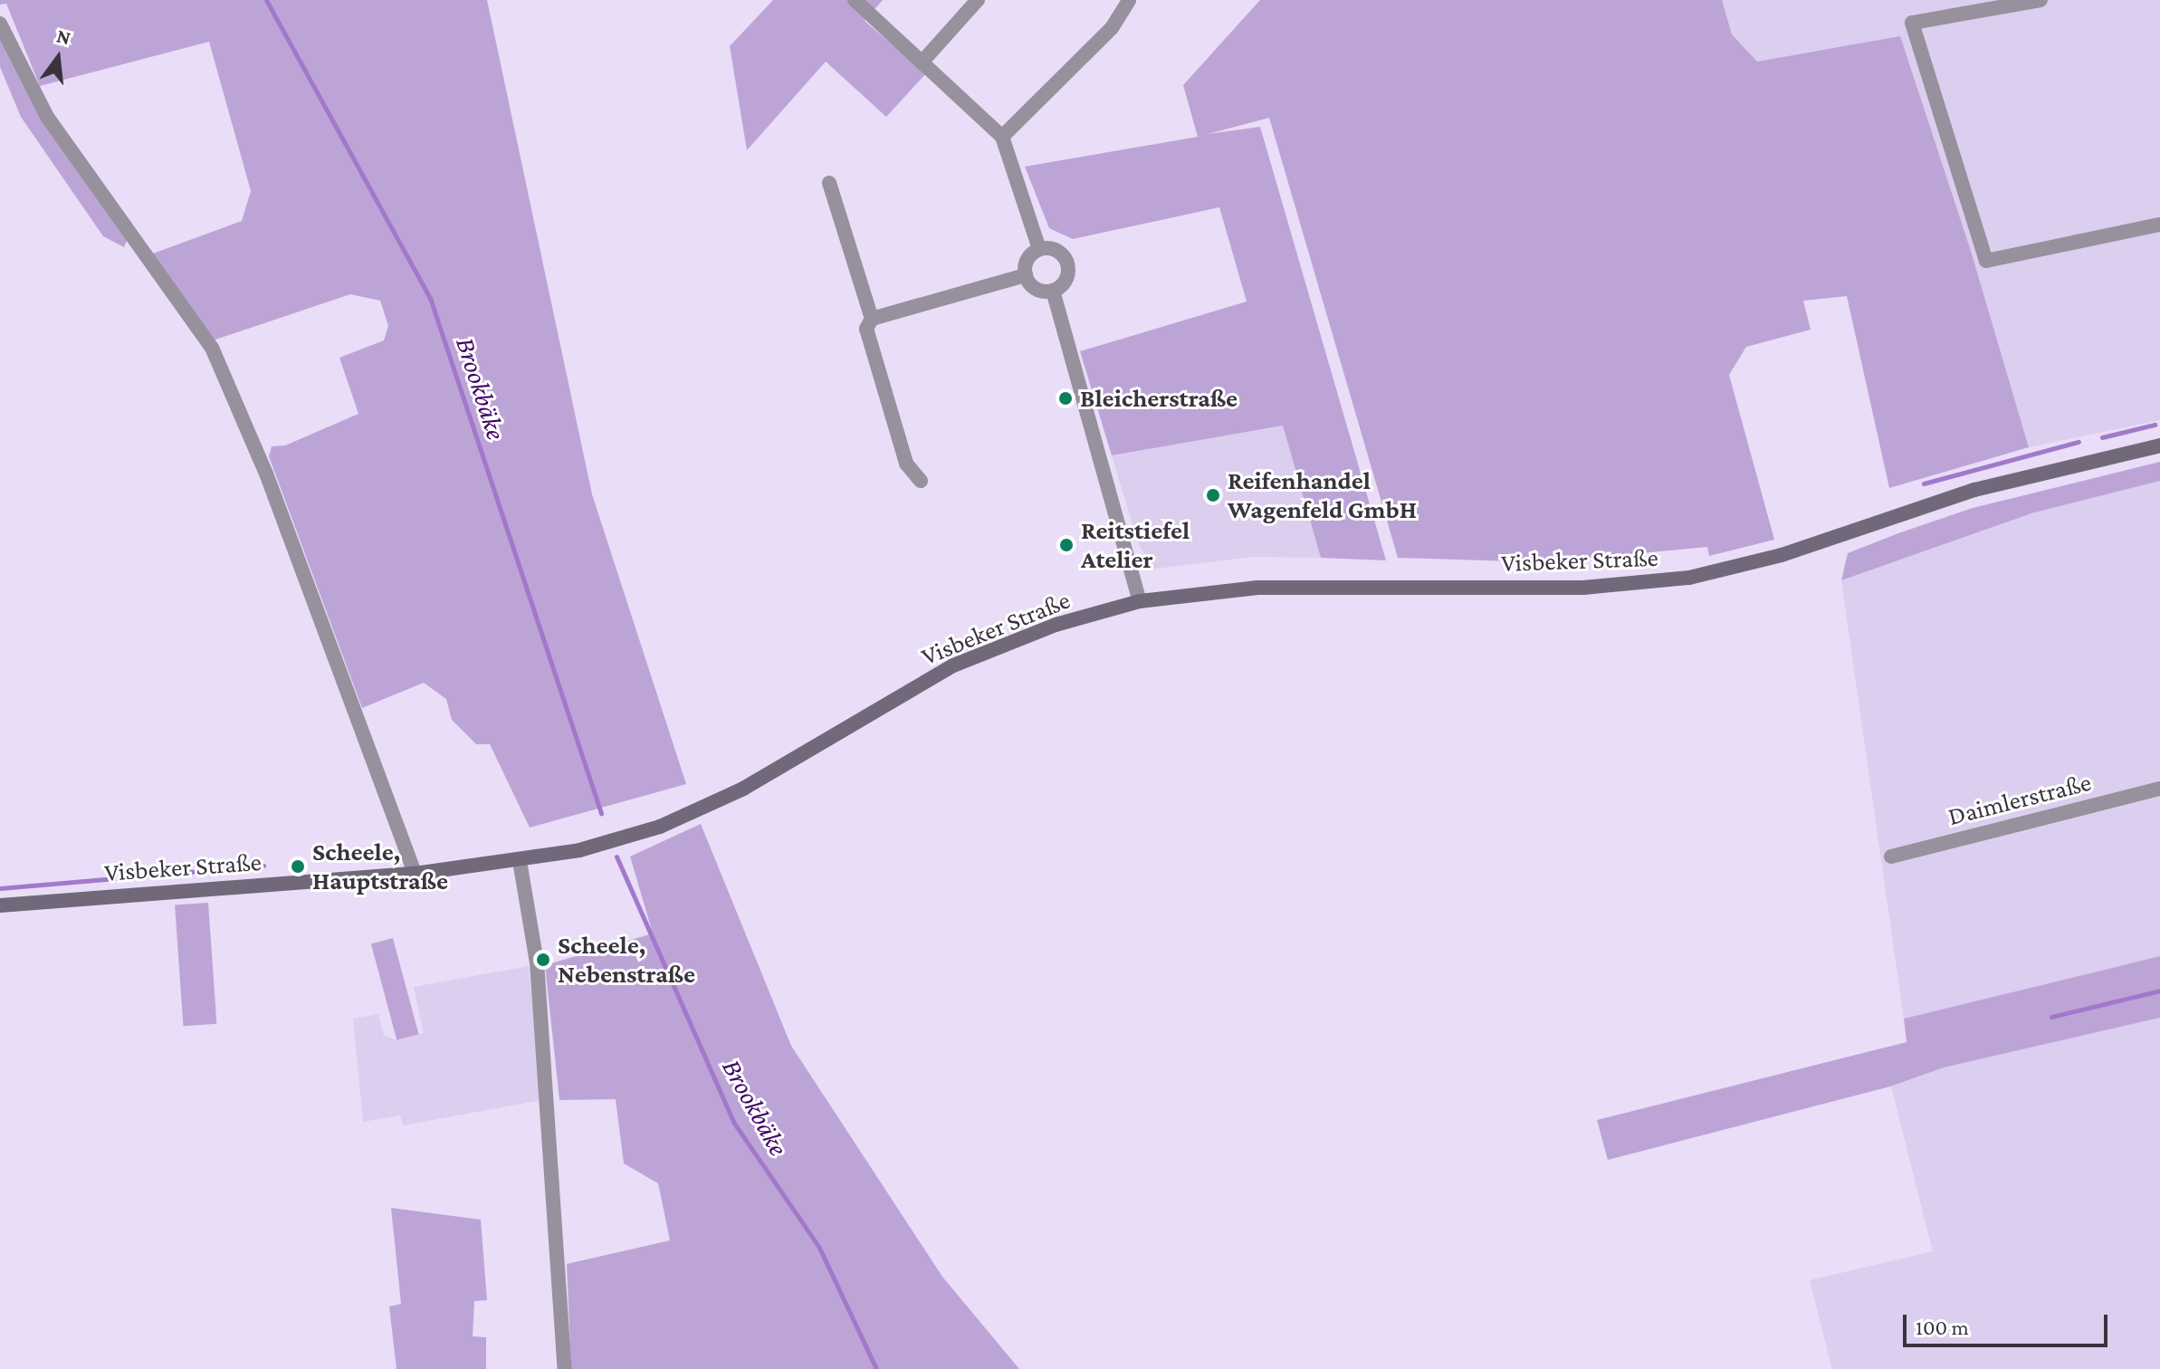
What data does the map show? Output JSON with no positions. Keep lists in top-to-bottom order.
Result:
{
  "streets": {
    "main road": ["Visbeker Straße"],
    "street": ["Daimlerstraße"]
  },
  "water": ["Brookbäke"],
  "places": [
    "Bleicherstraße",
    "Reifenhandel Wagenfeld GmbH",
    "Reitstiefel Atelier",
    "Scheele, Hauptstraße",
    "Scheele, Nebenstraße"
  ],
  "scale_bar": "100 m",
  "north": "top"
}
